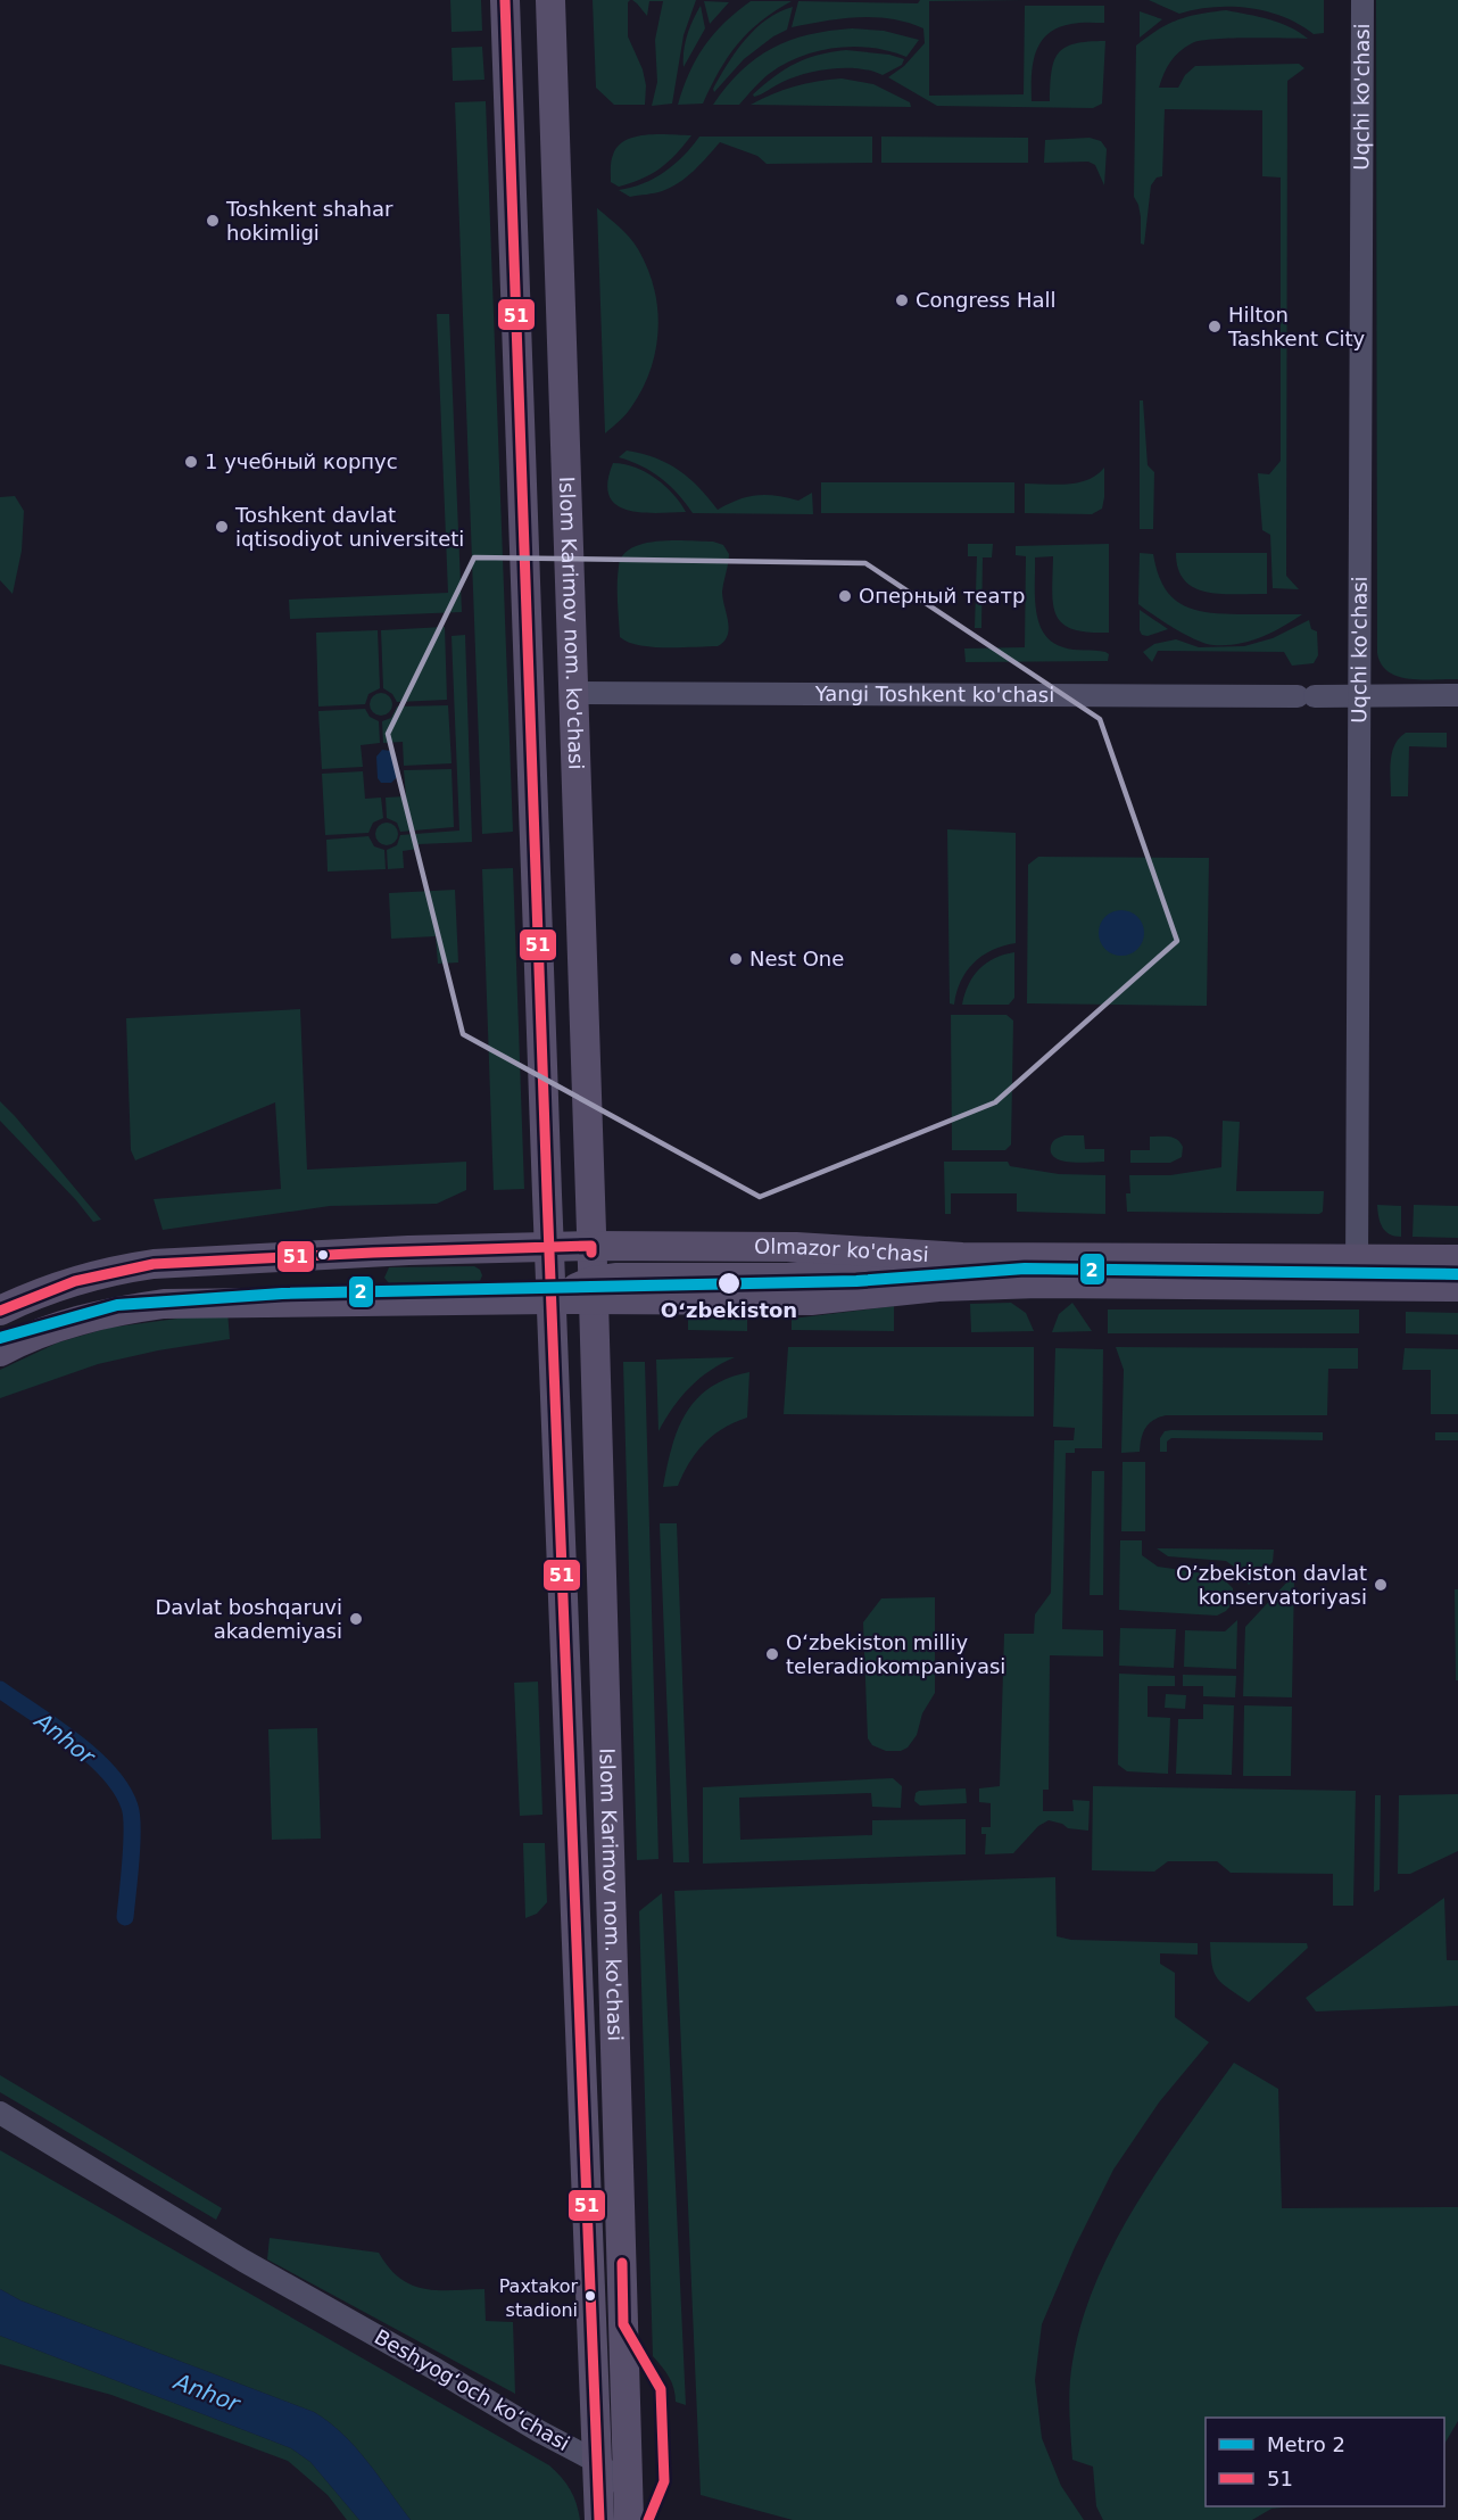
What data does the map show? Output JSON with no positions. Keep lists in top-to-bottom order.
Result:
{
  "streets": {
    "main road": ["Islom Karimov nom. ko'chasi", "Olmazor ko'chasi"],
    "street": ["Uqchi ko'chasi", "Yangi Toshkent ko'chasi", "Beshyogʻoch koʻchasi"]
  },
  "crossings": [
    ["Uqchi ko'chasi", "Yangi Toshkent ko'chasi"],
    ["Uqchi ko'chasi", "Olmazor ko'chasi"],
    ["Islom Karimov nom. ko'chasi", "Yangi Toshkent ko'chasi"],
    ["Islom Karimov nom. ko'chasi", "Olmazor ko'chasi"],
    ["Islom Karimov nom. ko'chasi", "Beshyogʻoch koʻchasi"]
  ],
  "water": ["Anhor"],
  "places": [
    "Toshkent shahar hokimligi",
    "Congress Hall",
    "Hilton Tashkent City",
    "1 учебный корпус",
    "Toshkent davlat iqtisodiyot universiteti",
    "Оперный театр",
    "Nest One",
    "Oʻzbekiston",
    "O’zbekiston davlat konservatoriyasi",
    "Davlat boshqaruvi akademiyasi",
    "Oʻzbekiston milliy teleradiokompaniyasi",
    "Paxtakor stadioni"
  ],
  "lines": ["transit line 51", "metro line 2"],
  "legend": ["Metro 2", "51"]
}
